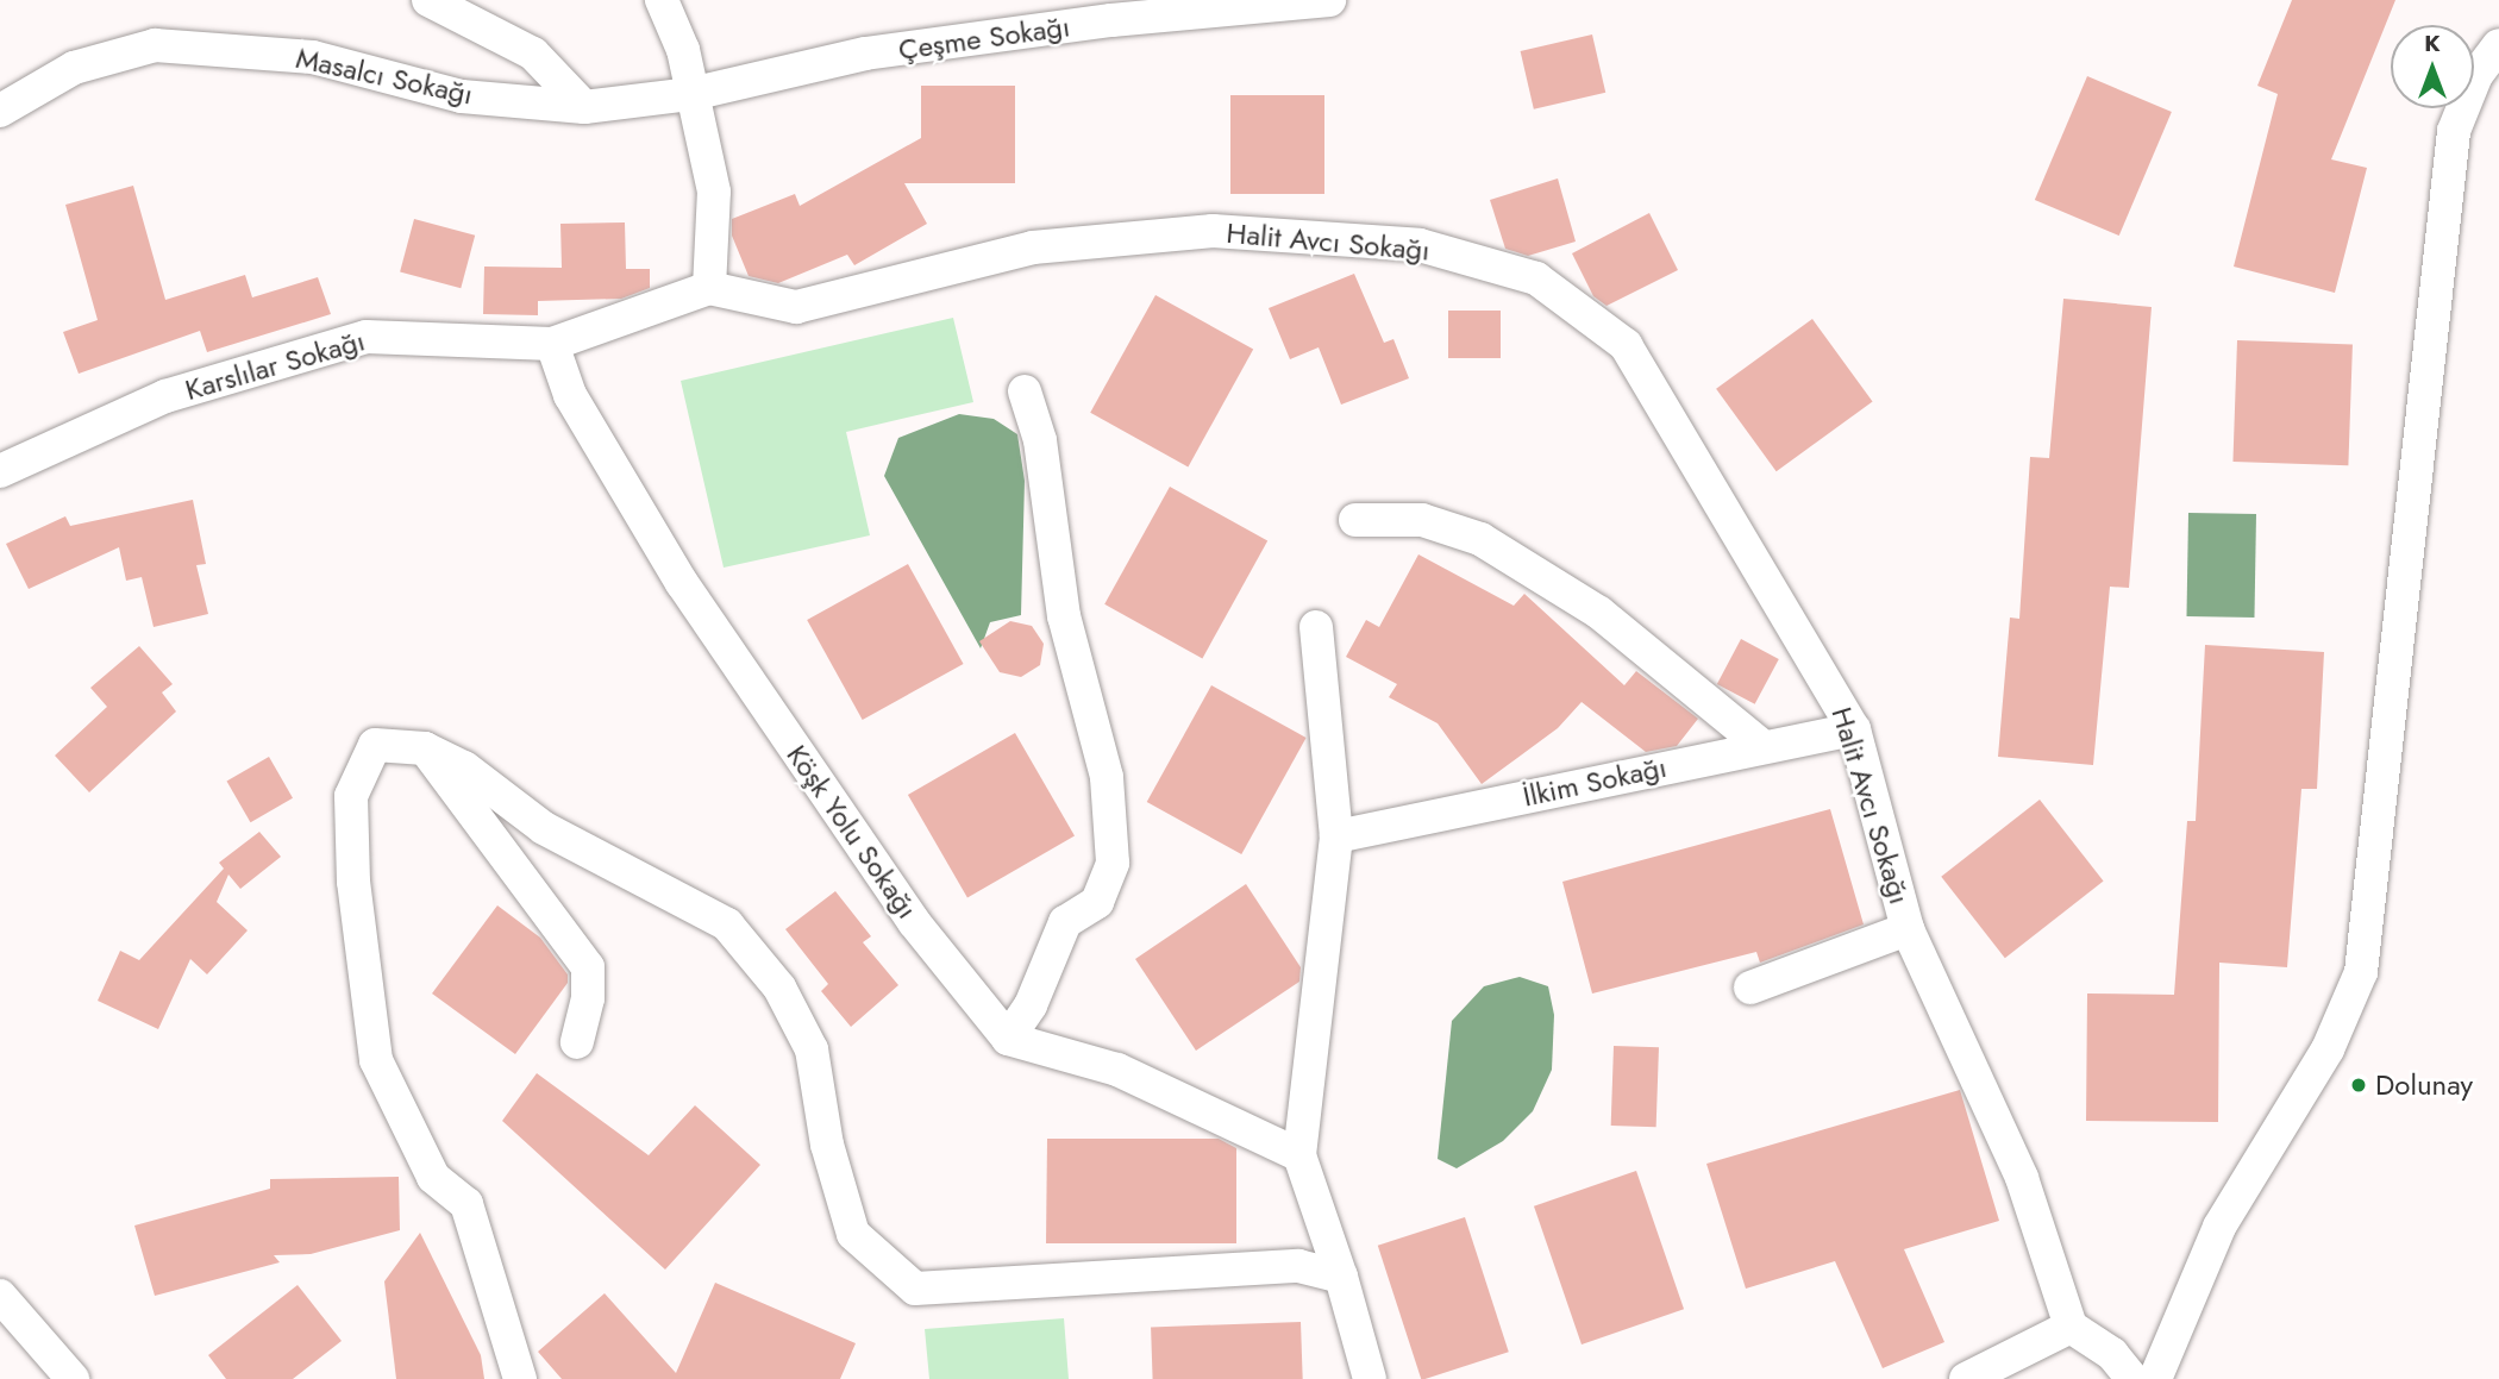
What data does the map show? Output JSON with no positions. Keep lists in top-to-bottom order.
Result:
{
  "streets": {
    "street": [
      "Çeşme Sokağı",
      "Masalcı Sokağı",
      "Halit Avcı Sokağı",
      "Karslılar Sokağı",
      "İlkim Sokağı",
      "Köşk Yolu Sokağı"
    ]
  },
  "crossings": [
    ["Çeşme Sokağı", "Masalcı Sokağı"],
    ["Halit Avcı Sokağı", "Karslılar Sokağı"],
    ["Halit Avcı Sokağı", "İlkim Sokağı"],
    ["Karslılar Sokağı", "Köşk Yolu Sokağı"]
  ],
  "places": ["Dolunay"],
  "north": "top"
}
